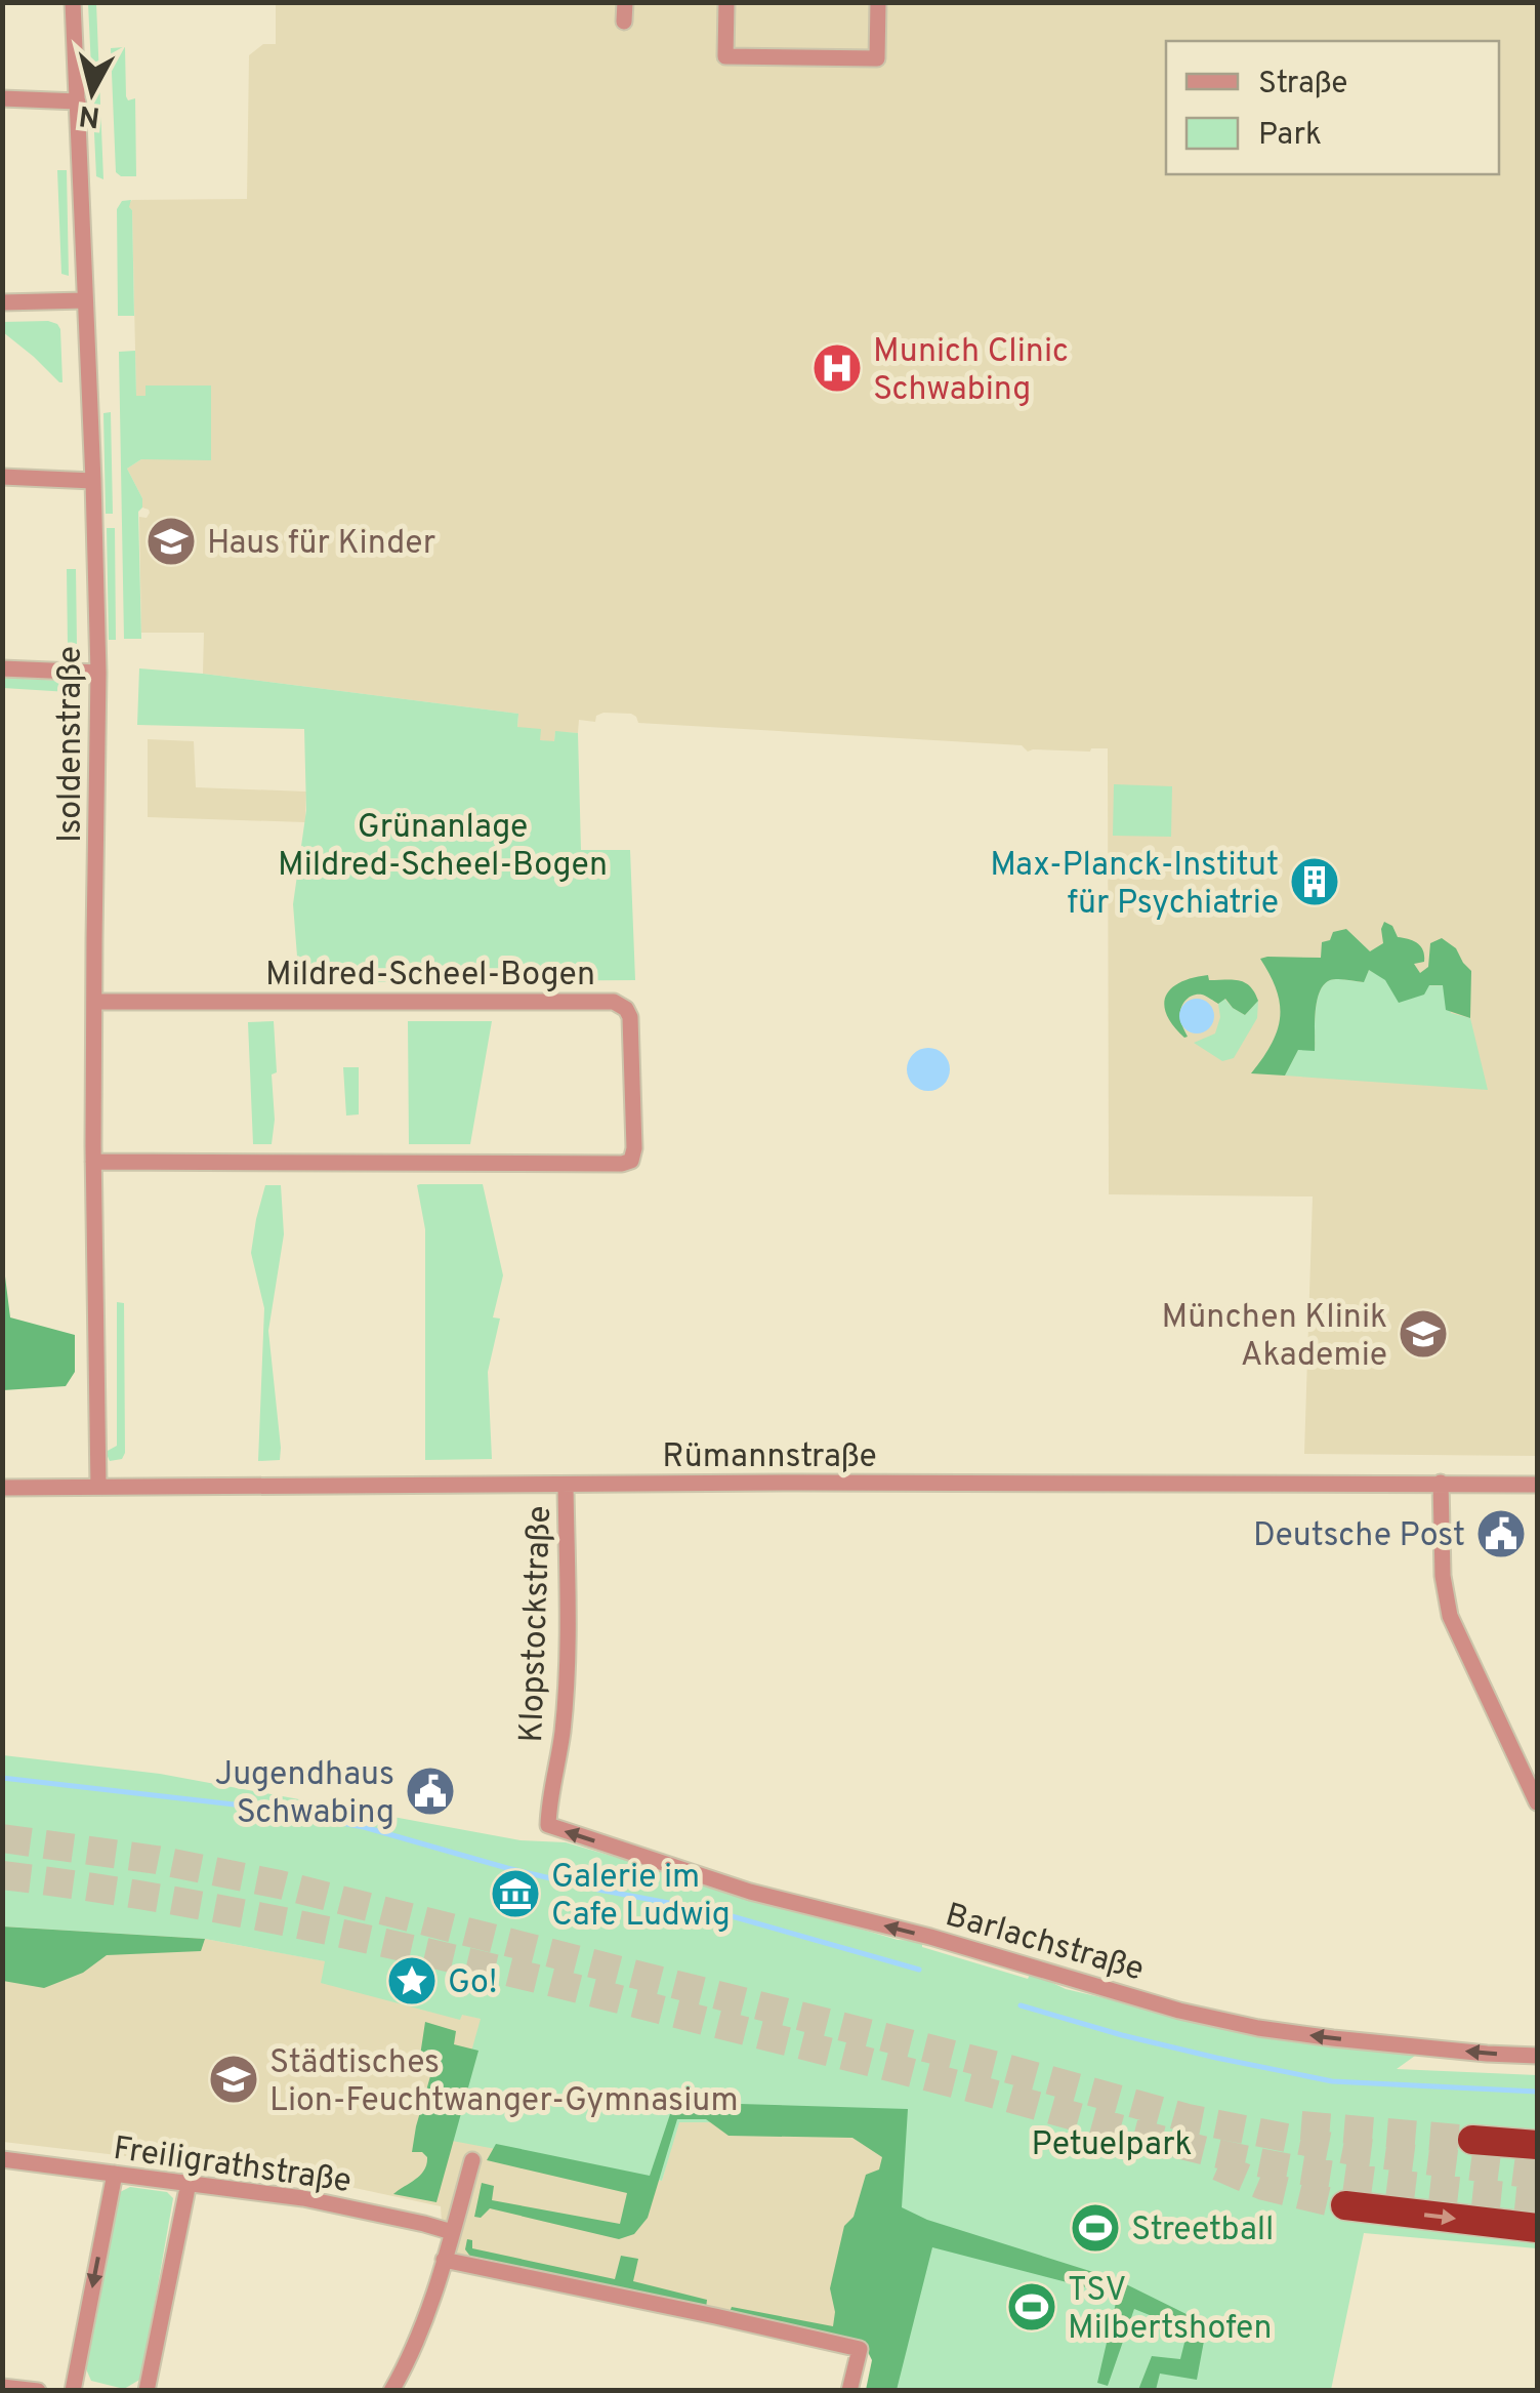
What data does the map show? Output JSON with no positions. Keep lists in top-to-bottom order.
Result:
{
  "streets": {
    "street": [
      "Isoldenstraße",
      "Mildred-Scheel-Bogen",
      "Rümannstraße",
      "Klopstockstraße",
      "Barlachstraße",
      "Freiligrathstraße"
    ]
  },
  "crossings": [
    ["Isoldenstraße", "Mildred-Scheel-Bogen"],
    ["Isoldenstraße", "Rümannstraße"],
    ["Rümannstraße", "Klopstockstraße"],
    ["Klopstockstraße", "Barlachstraße"]
  ],
  "one_way": ["Barlachstraße"],
  "parks": ["Grünanlage Mildred-Scheel-Bogen", "Petuelpark"],
  "places": {
    "hospital": ["Munich Clinic Schwabing"],
    "school or university": ["Haus für Kinder", "München Klinik Akademie", "Städtisches Lion-Feuchtwanger-Gymnasium"],
    "building": ["Max-Planck-Institut für Psychiatrie"],
    "public building": ["Deutsche Post", "Jugendhaus Schwabing"],
    "museum": ["Galerie im Cafe Ludwig"],
    "place": ["Go!"],
    "sports": ["Streetball", "TSV Milbertshofen"]
  },
  "legend": ["Straße", "Park"],
  "north": "bottom"
}
